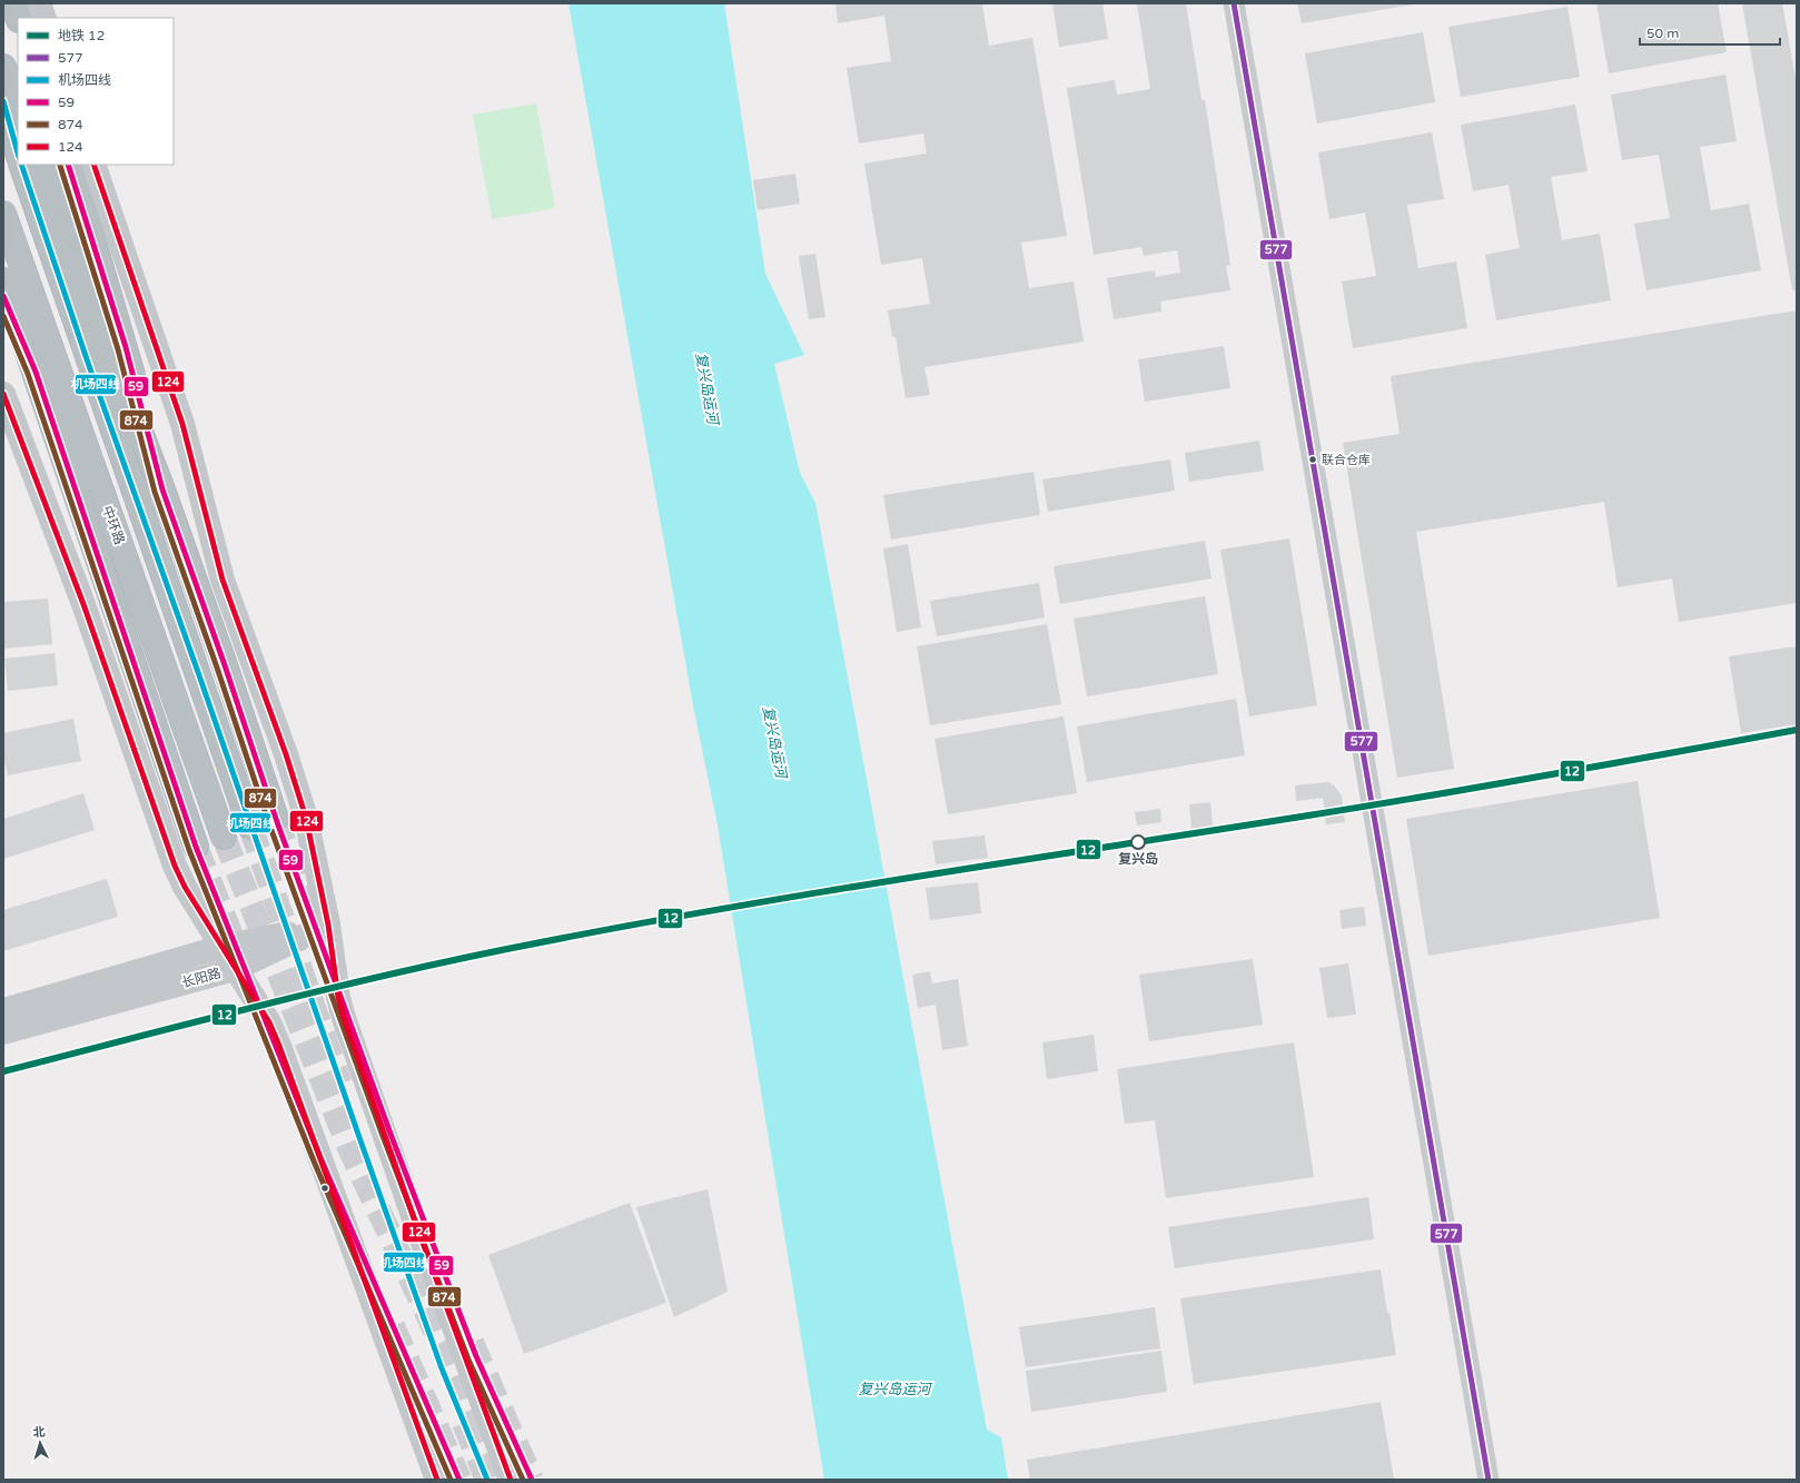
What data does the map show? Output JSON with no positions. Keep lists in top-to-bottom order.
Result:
{
  "streets": {
    "highway": ["中环路"],
    "main road": ["长阳路"]
  },
  "water": ["复兴岛运河"],
  "places": ["联合仓库", "复兴岛"],
  "lines": [
    "transit line 577",
    "transit line 机场四线",
    "transit line 59",
    "transit line 124",
    "transit line 874",
    "metro line 12"
  ],
  "legend": [
    "地铁 12",
    "577",
    "机场四线",
    "59",
    "874",
    "124"
  ],
  "scale_bar": "50 m",
  "north": "top"
}
